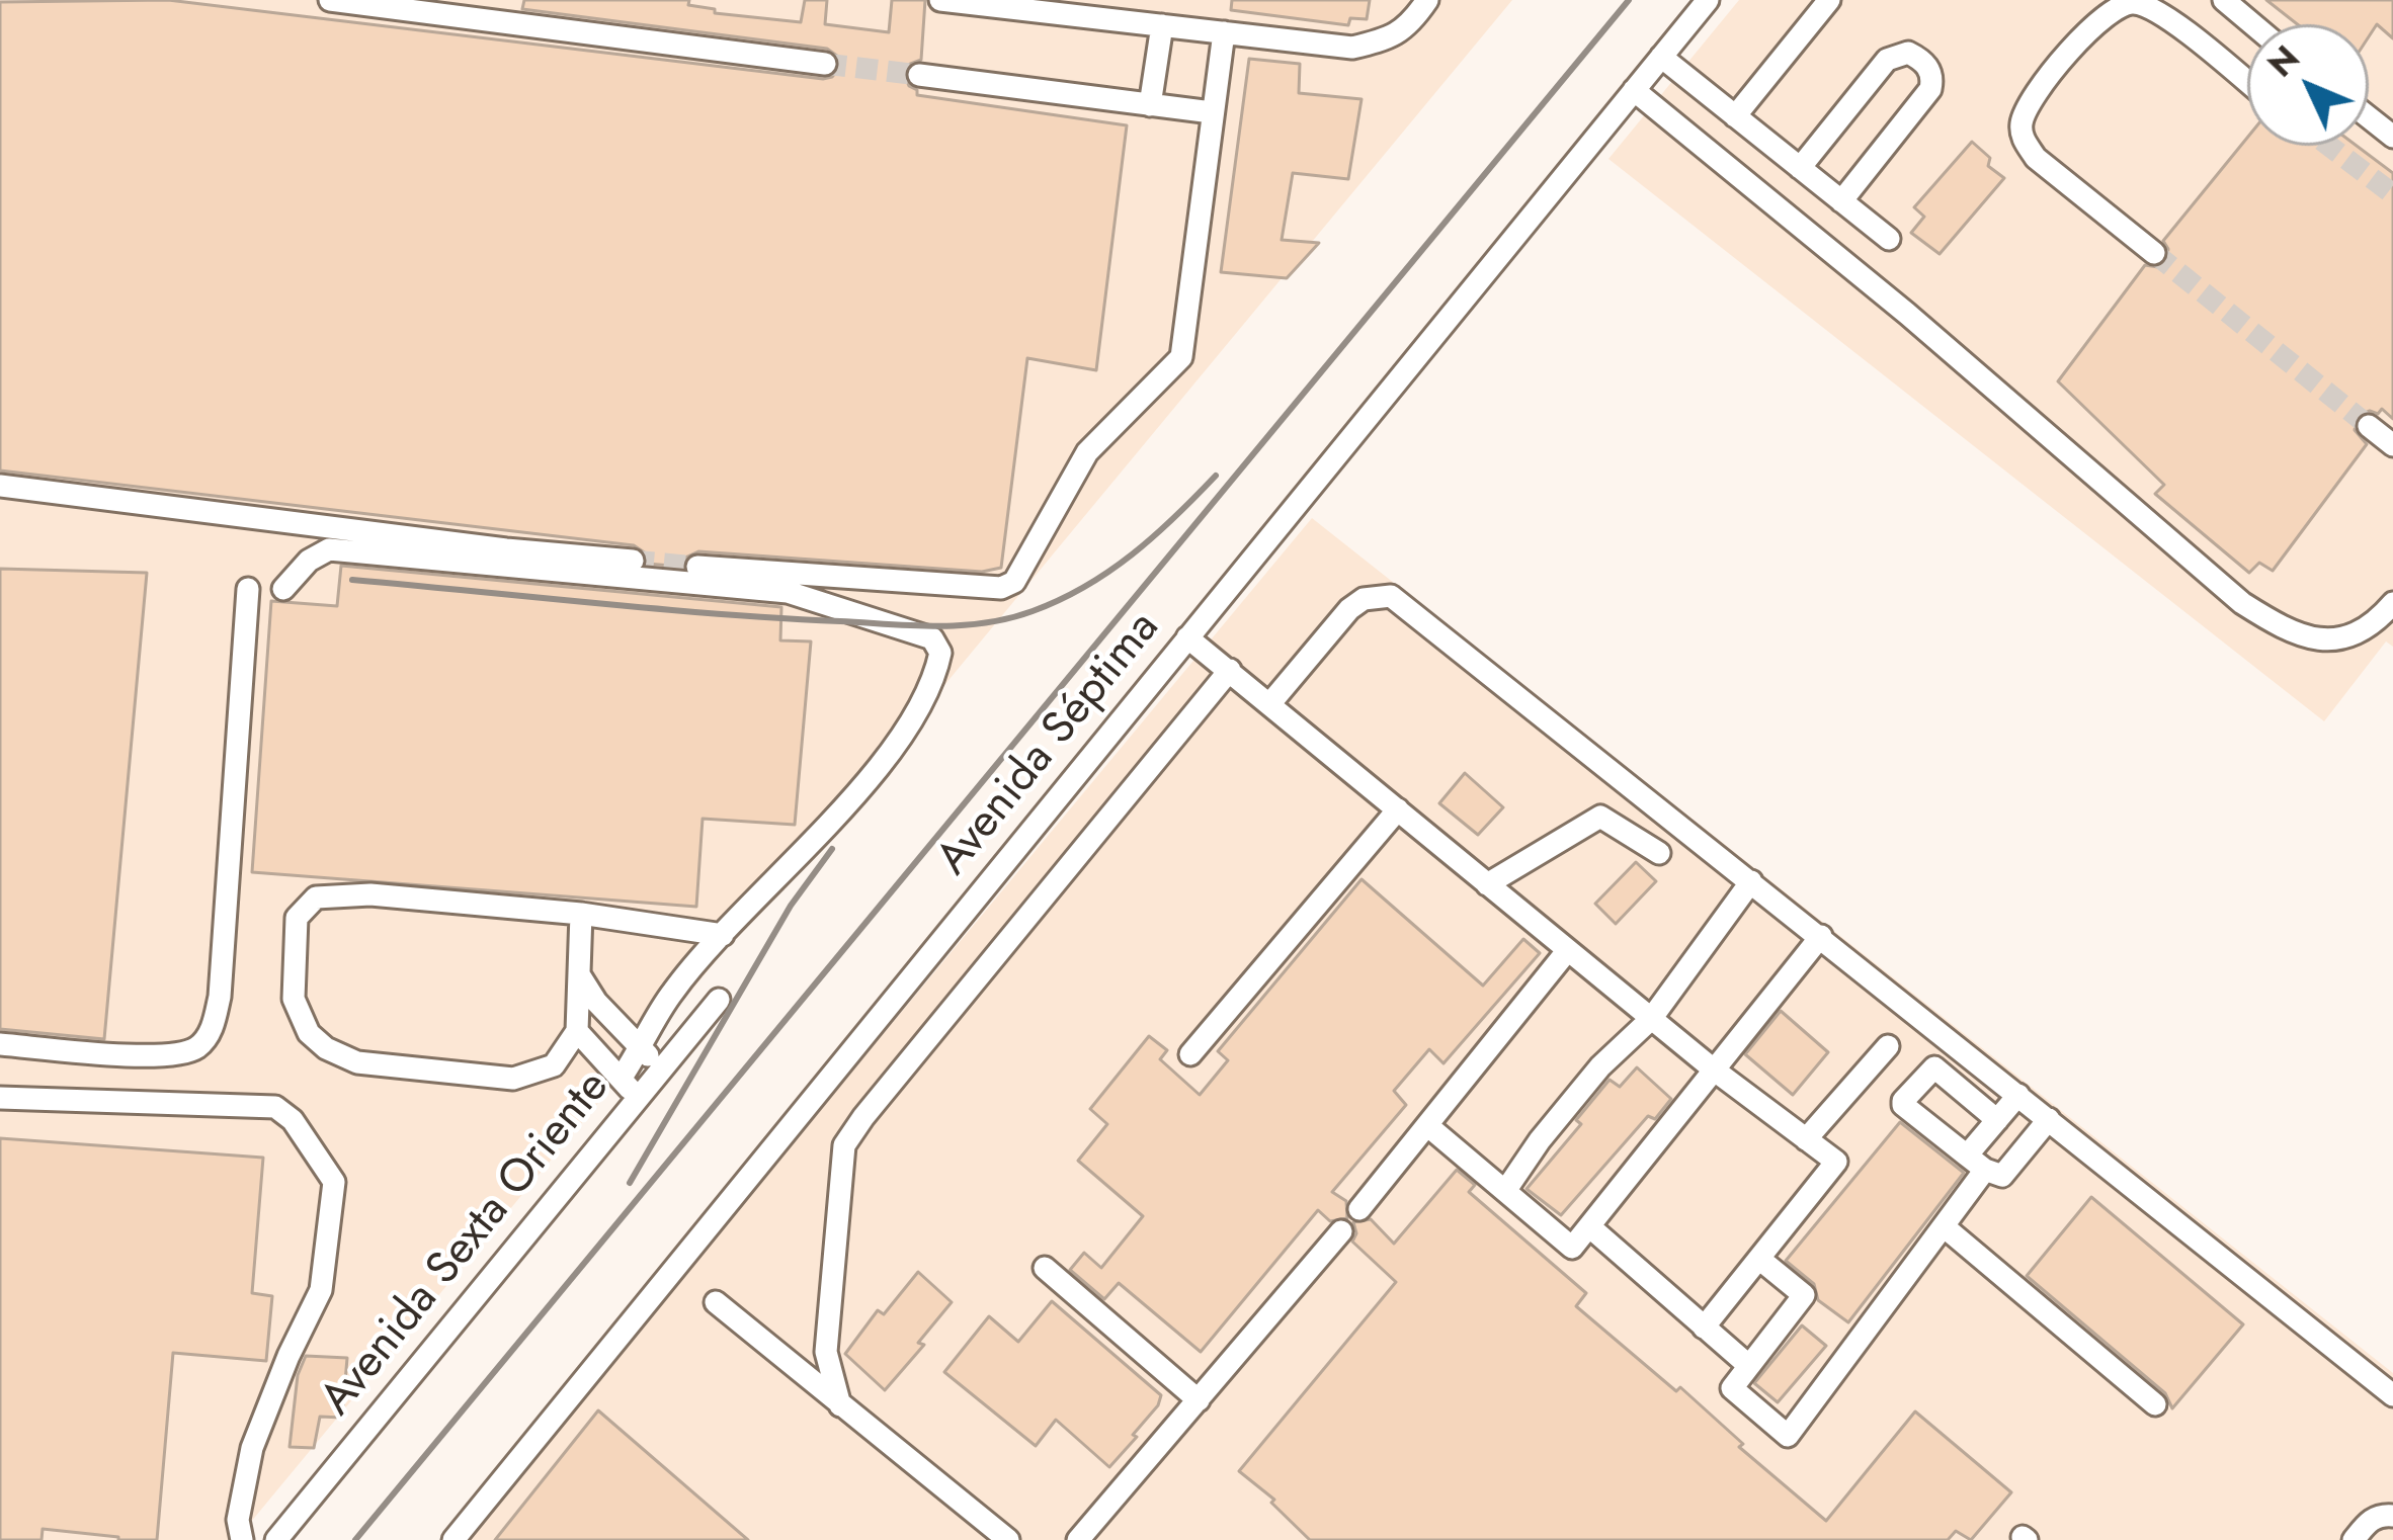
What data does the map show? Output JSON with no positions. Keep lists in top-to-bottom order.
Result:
{
  "streets": {
    "street": ["Avenida Séptima", "Avenida Sexta Oriente"]
  },
  "north": "top left"
}
